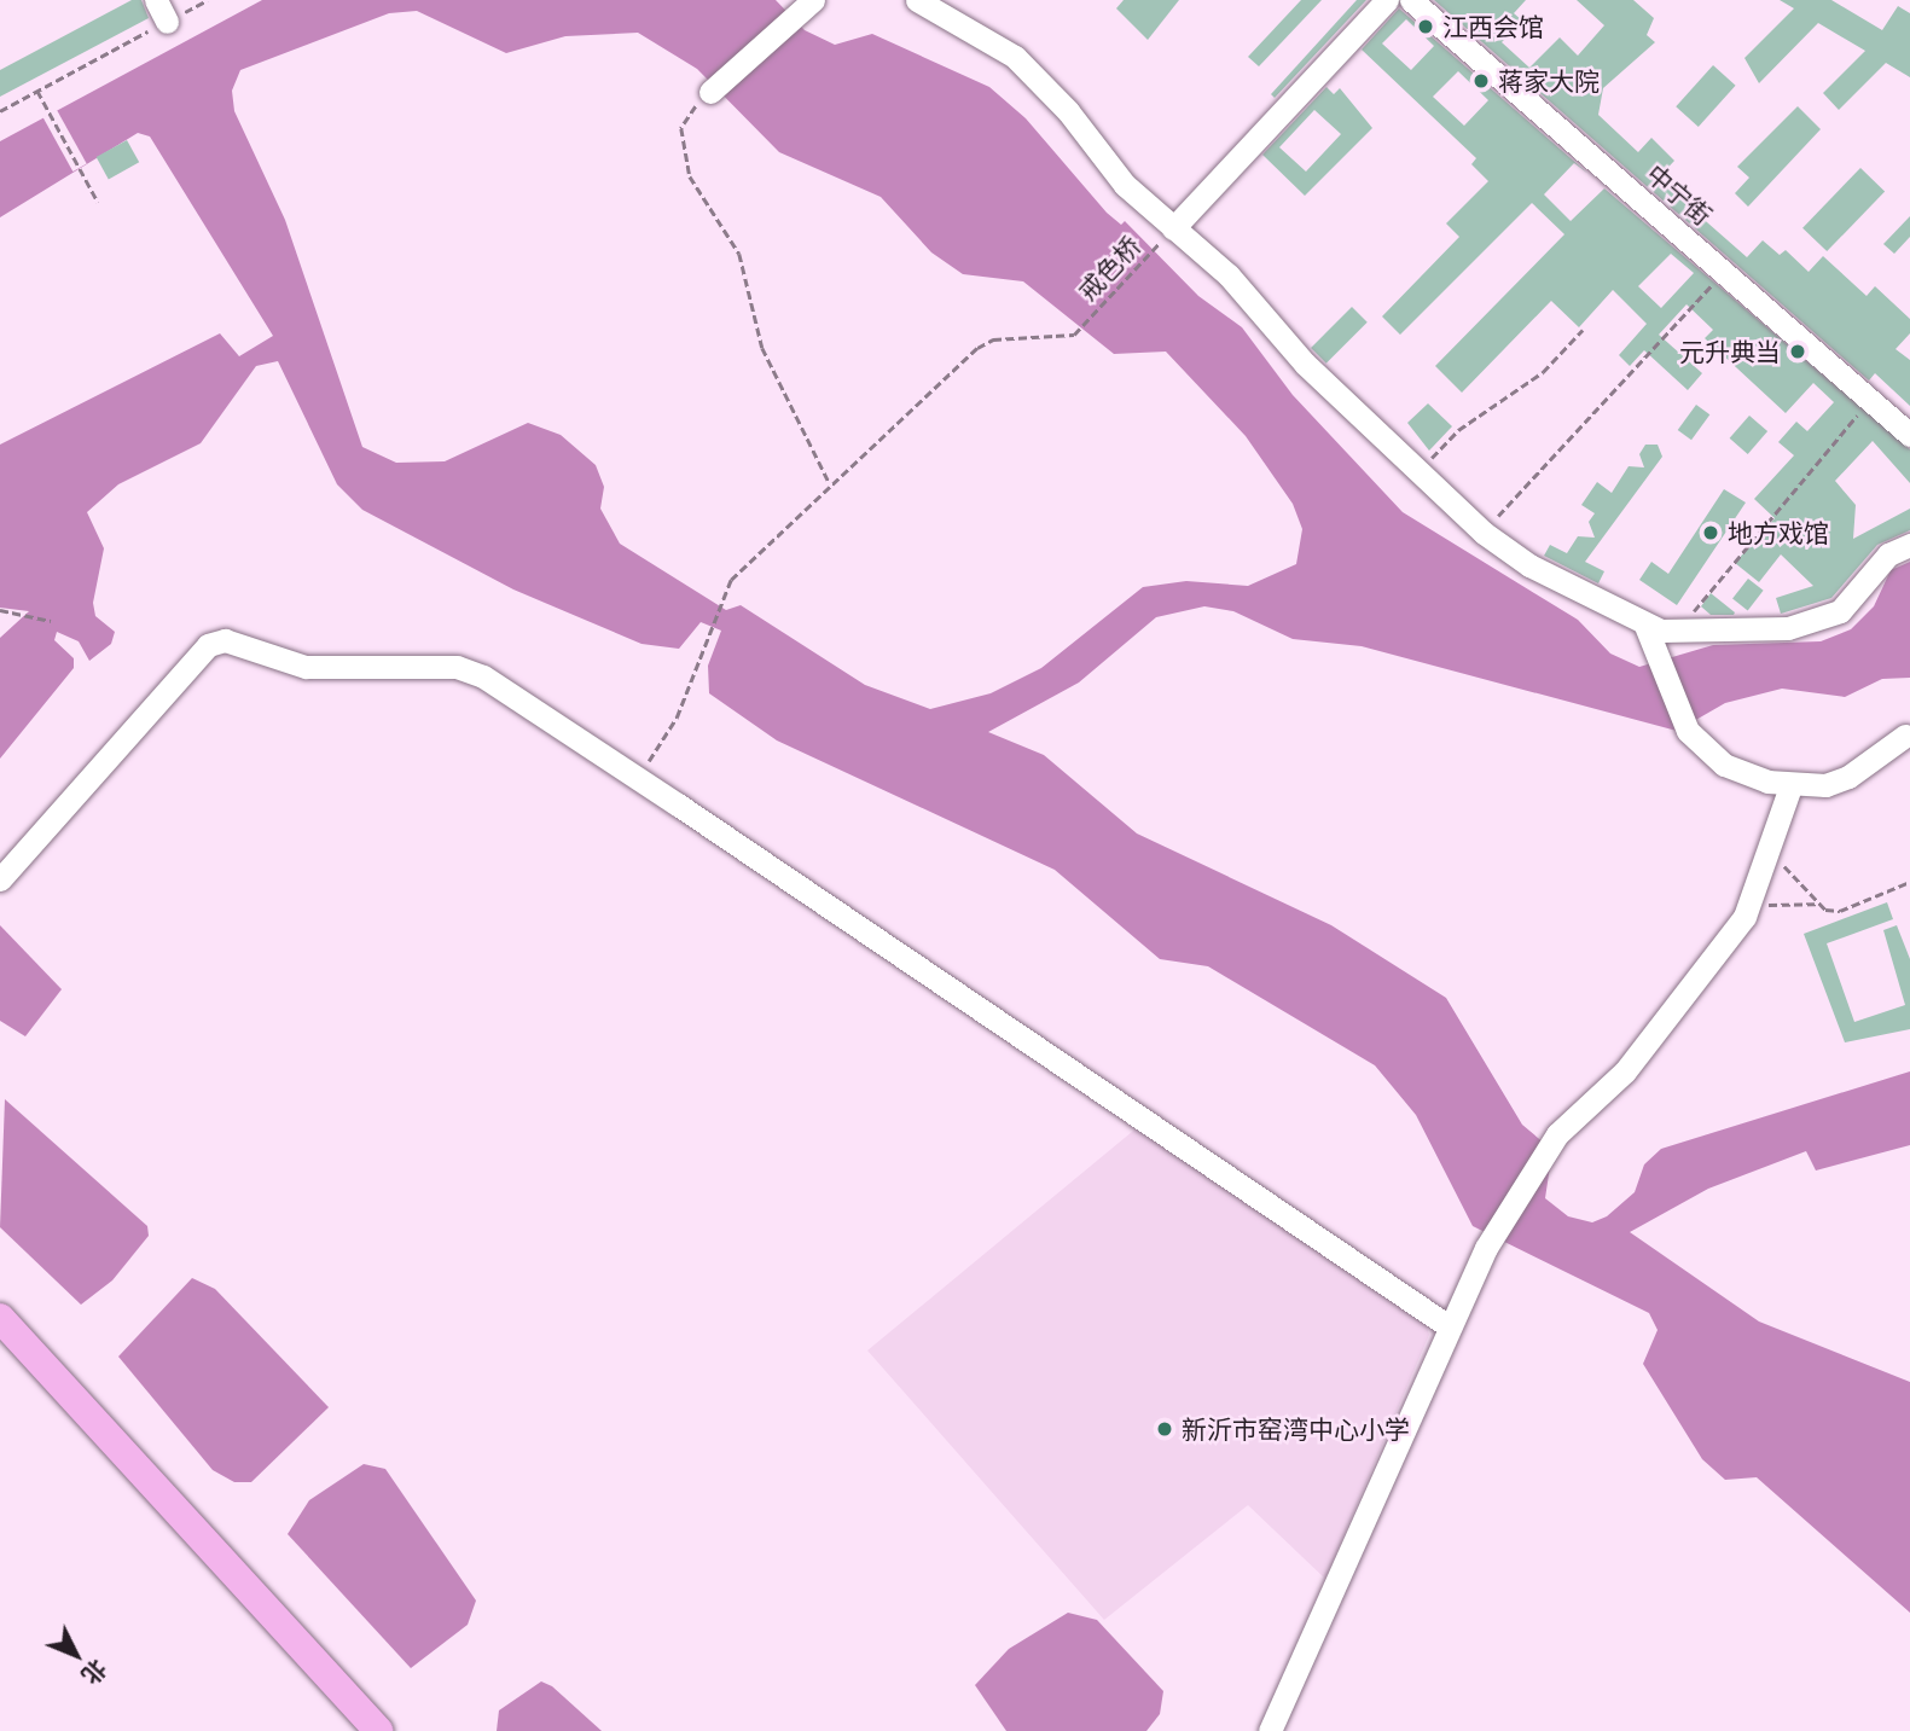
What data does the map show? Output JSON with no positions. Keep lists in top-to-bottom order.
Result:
{
  "streets": {
    "street": ["中宁街"],
    "path": ["戒色桥"]
  },
  "places": [
    "江西会馆",
    "蒋家大院",
    "元升典当",
    "地方戏馆",
    "新沂市窑湾中心小学"
  ],
  "north": "bottom right"
}
